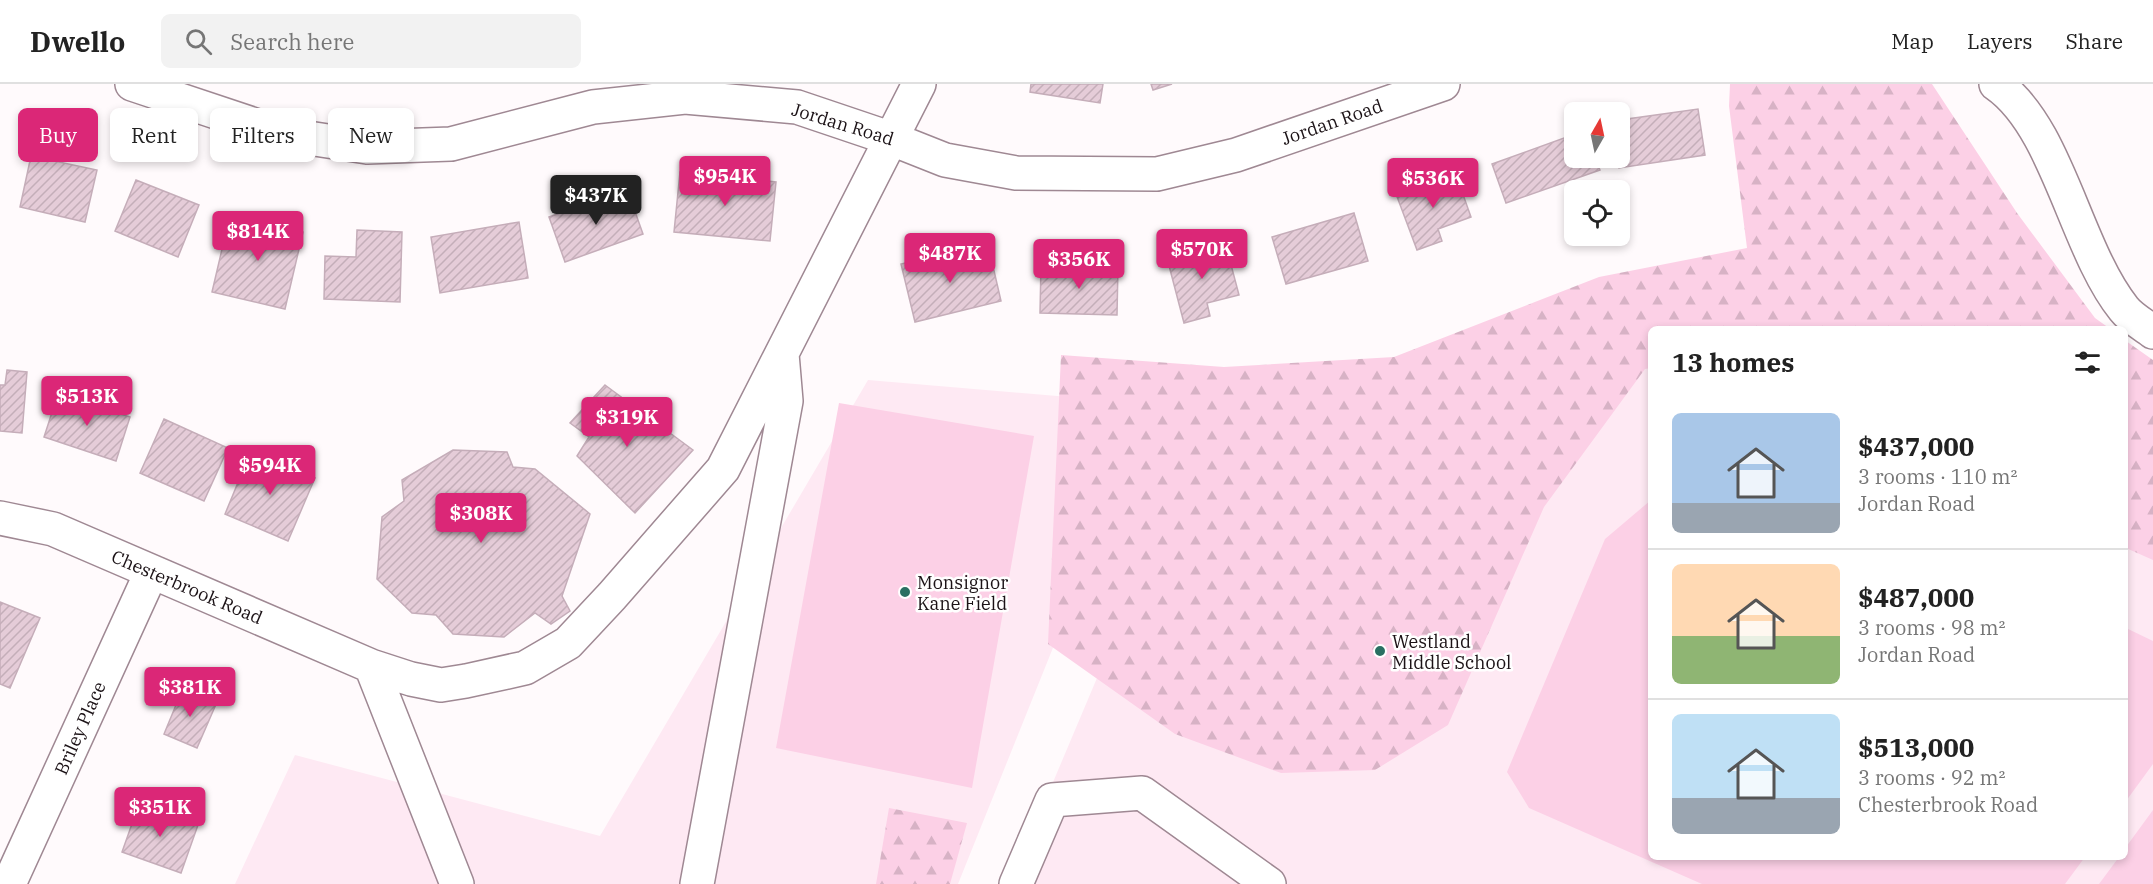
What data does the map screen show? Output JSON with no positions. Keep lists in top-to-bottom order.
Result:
{
  "streets": {
    "street": ["Jordan Road", "Chesterbrook Road", "Briley Place"]
  },
  "crossings": [
    ["Jordan Road", "Chesterbrook Road"],
    ["Chesterbrook Road", "Briley Place"]
  ],
  "places": ["Monsignor Kane Field", "Westland Middle School"],
  "north": "top",
  "page": {
    "header": "Dwello",
    "search": "Search here",
    "nav": ["Map", "Layers", "Share"],
    "chip": [
      "Buy",
      "Rent",
      "Filters",
      "New"
    ],
    "price": [
      "$954K",
      "$536K",
      "$437K",
      "$814K",
      "$570K",
      "$487K",
      "$356K",
      "$513K",
      "$319K",
      "$594K",
      "$308K",
      "$381K",
      "$351K"
    ],
    "heading": "13 homes",
    "list": [
      {
        "name": "$437,000",
        "note": "3 rooms · 110 m² · Jordan Road"
      },
      {
        "name": "$487,000",
        "note": "3 rooms · 98 m² · Jordan Road"
      },
      {
        "name": "$513,000",
        "note": "3 rooms · 92 m² · Chesterbrook Road"
      }
    ]
  }
}
